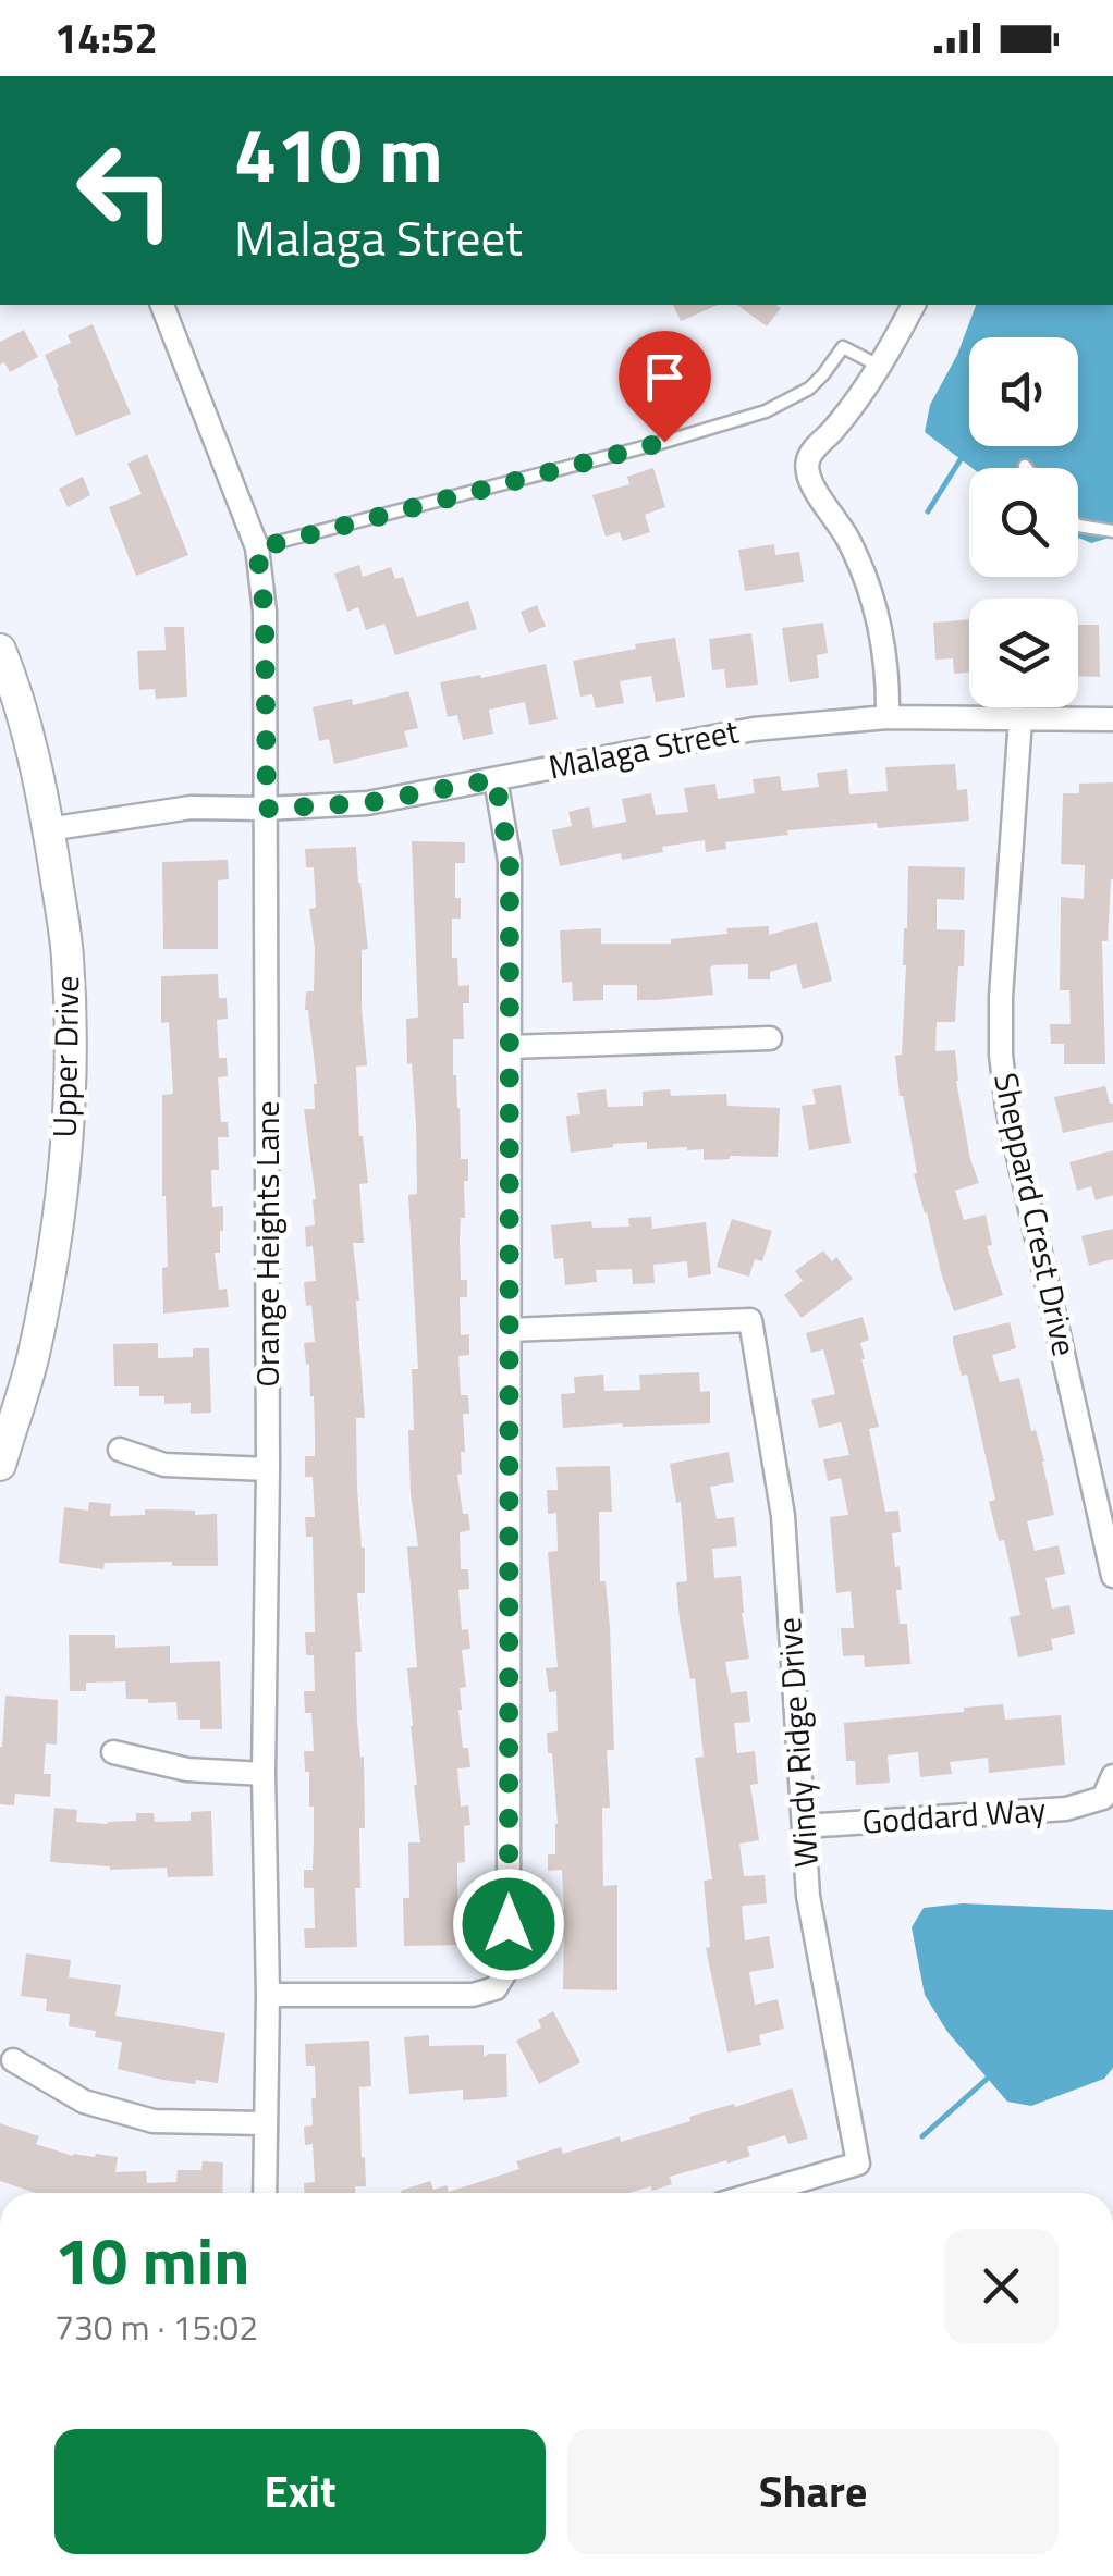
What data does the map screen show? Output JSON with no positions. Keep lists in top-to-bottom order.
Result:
{
  "streets": {
    "main road": ["Upper Drive"],
    "street": [
      "Malaga Street",
      "Sheppard Crest Drive",
      "Orange Heights Lane",
      "Windy Ridge Drive",
      "Goddard Way"
    ]
  },
  "crossings": [
    ["Malaga Street", "Upper Drive"],
    ["Malaga Street", "Sheppard Crest Drive"],
    ["Malaga Street", "Orange Heights Lane"],
    ["Windy Ridge Drive", "Goddard Way"]
  ],
  "page": {
    "status": "14:52",
    "turn": ["410 m", "Malaga Street"],
    "heading": ["10 min", "730 m · 15:02"],
    "buttons": ["Exit", "Share"]
  }
}
